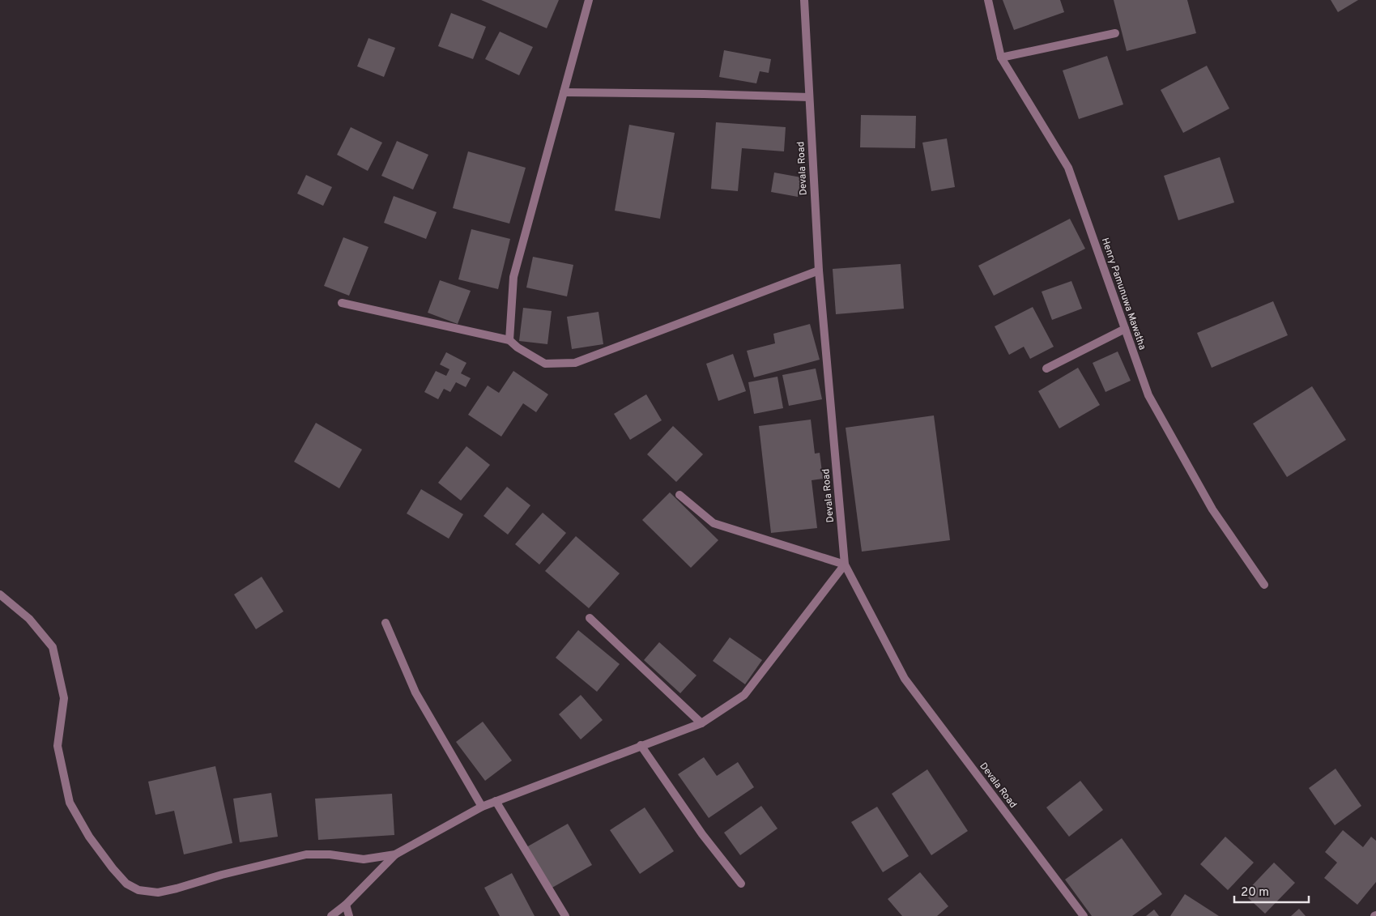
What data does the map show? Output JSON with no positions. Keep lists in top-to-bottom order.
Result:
{
  "streets": {
    "street": ["Devala Road", "Henry Pamunuwa Mawatha"]
  },
  "scale_bar": "20 m"
}
